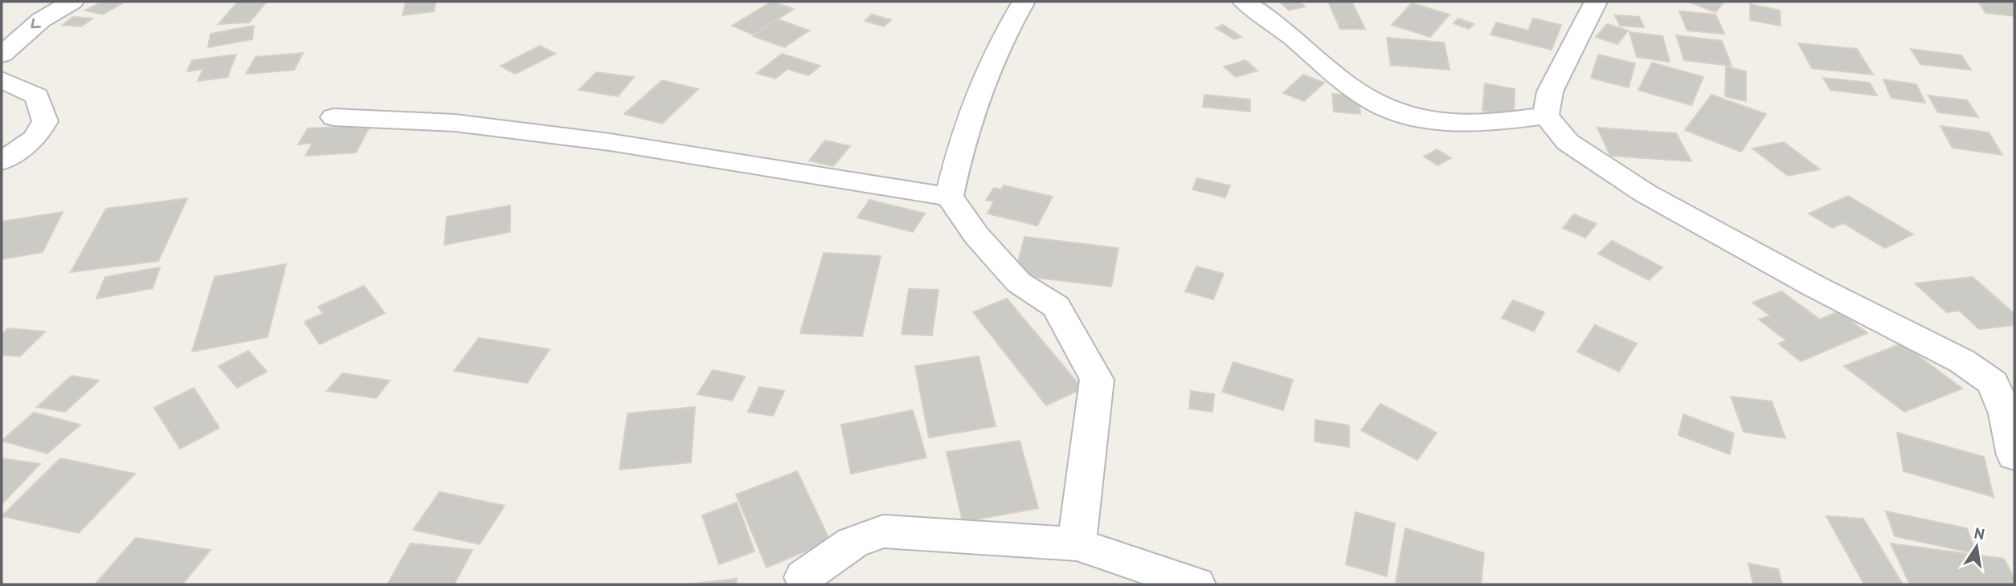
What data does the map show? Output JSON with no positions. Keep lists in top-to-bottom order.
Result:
{
  "north": "top"
}
